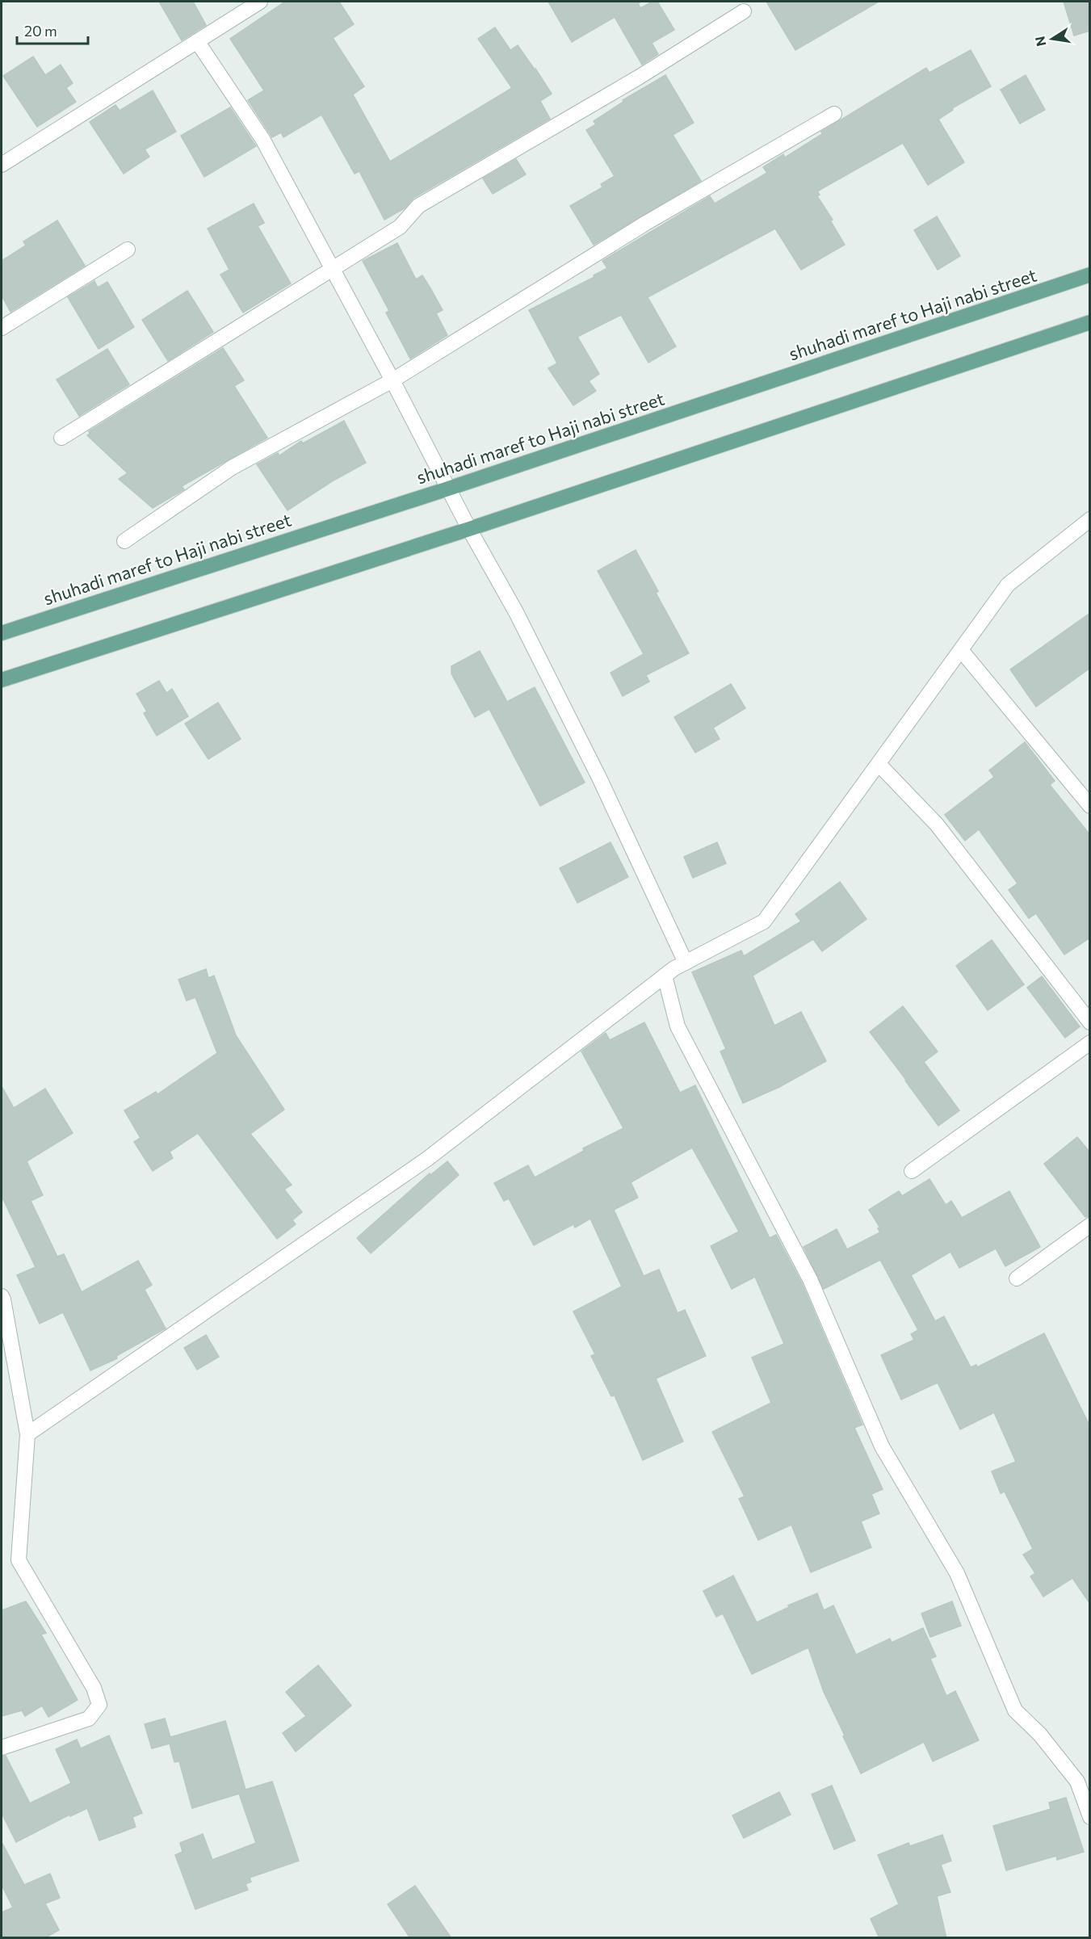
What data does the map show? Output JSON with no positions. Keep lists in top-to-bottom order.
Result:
{
  "streets": {
    "main road": ["shuhadi maref to Haji nabi street"]
  },
  "scale_bar": "20 m",
  "north": "left"
}
